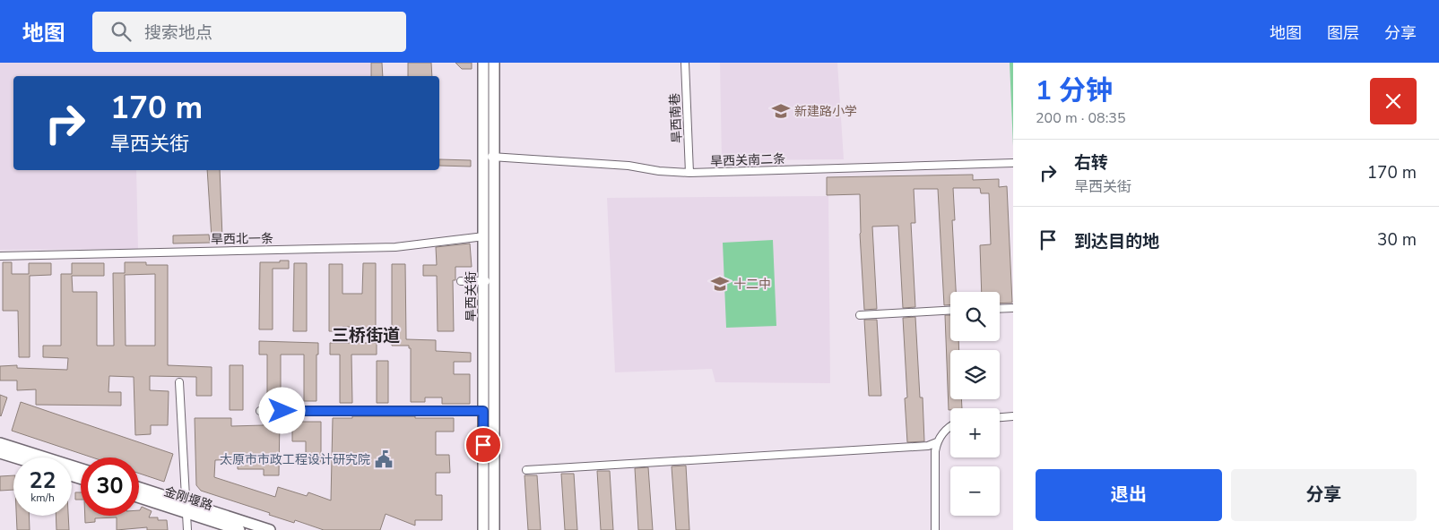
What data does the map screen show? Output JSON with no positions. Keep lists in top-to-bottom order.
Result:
{
  "streets": {
    "main road": ["旱西关街", "金刚堰路"],
    "street": ["旱西南巷", "旱西关南二条", "旱西北一条"]
  },
  "crossings": [
    ["旱西南巷", "旱西关南二条"],
    ["旱西关南二条", "旱西关街"],
    ["旱西北一条", "旱西关街"]
  ],
  "districts": ["三桥街道"],
  "places": {
    "school or university": ["新建路小学", "十二中"],
    "public building": ["太原市市政工程设计研究院"]
  },
  "page": {
    "header": "地图",
    "search": "搜索地点",
    "nav": ["地图", "图层", "分享"],
    "heading": ["1 分钟", "200 m · 08:35"],
    "turn": ["170 m", "旱西关街"],
    "list": [
      {
        "name": "右转",
        "note": "旱西关街",
        "value": "170 m"
      },
      {
        "name": "到达目的地",
        "value": "30 m"
      }
    ],
    "map_buttons": ["+", "−"],
    "speed": "22 km/h",
    "limit": "30",
    "buttons": ["退出", "分享"]
  }
}
